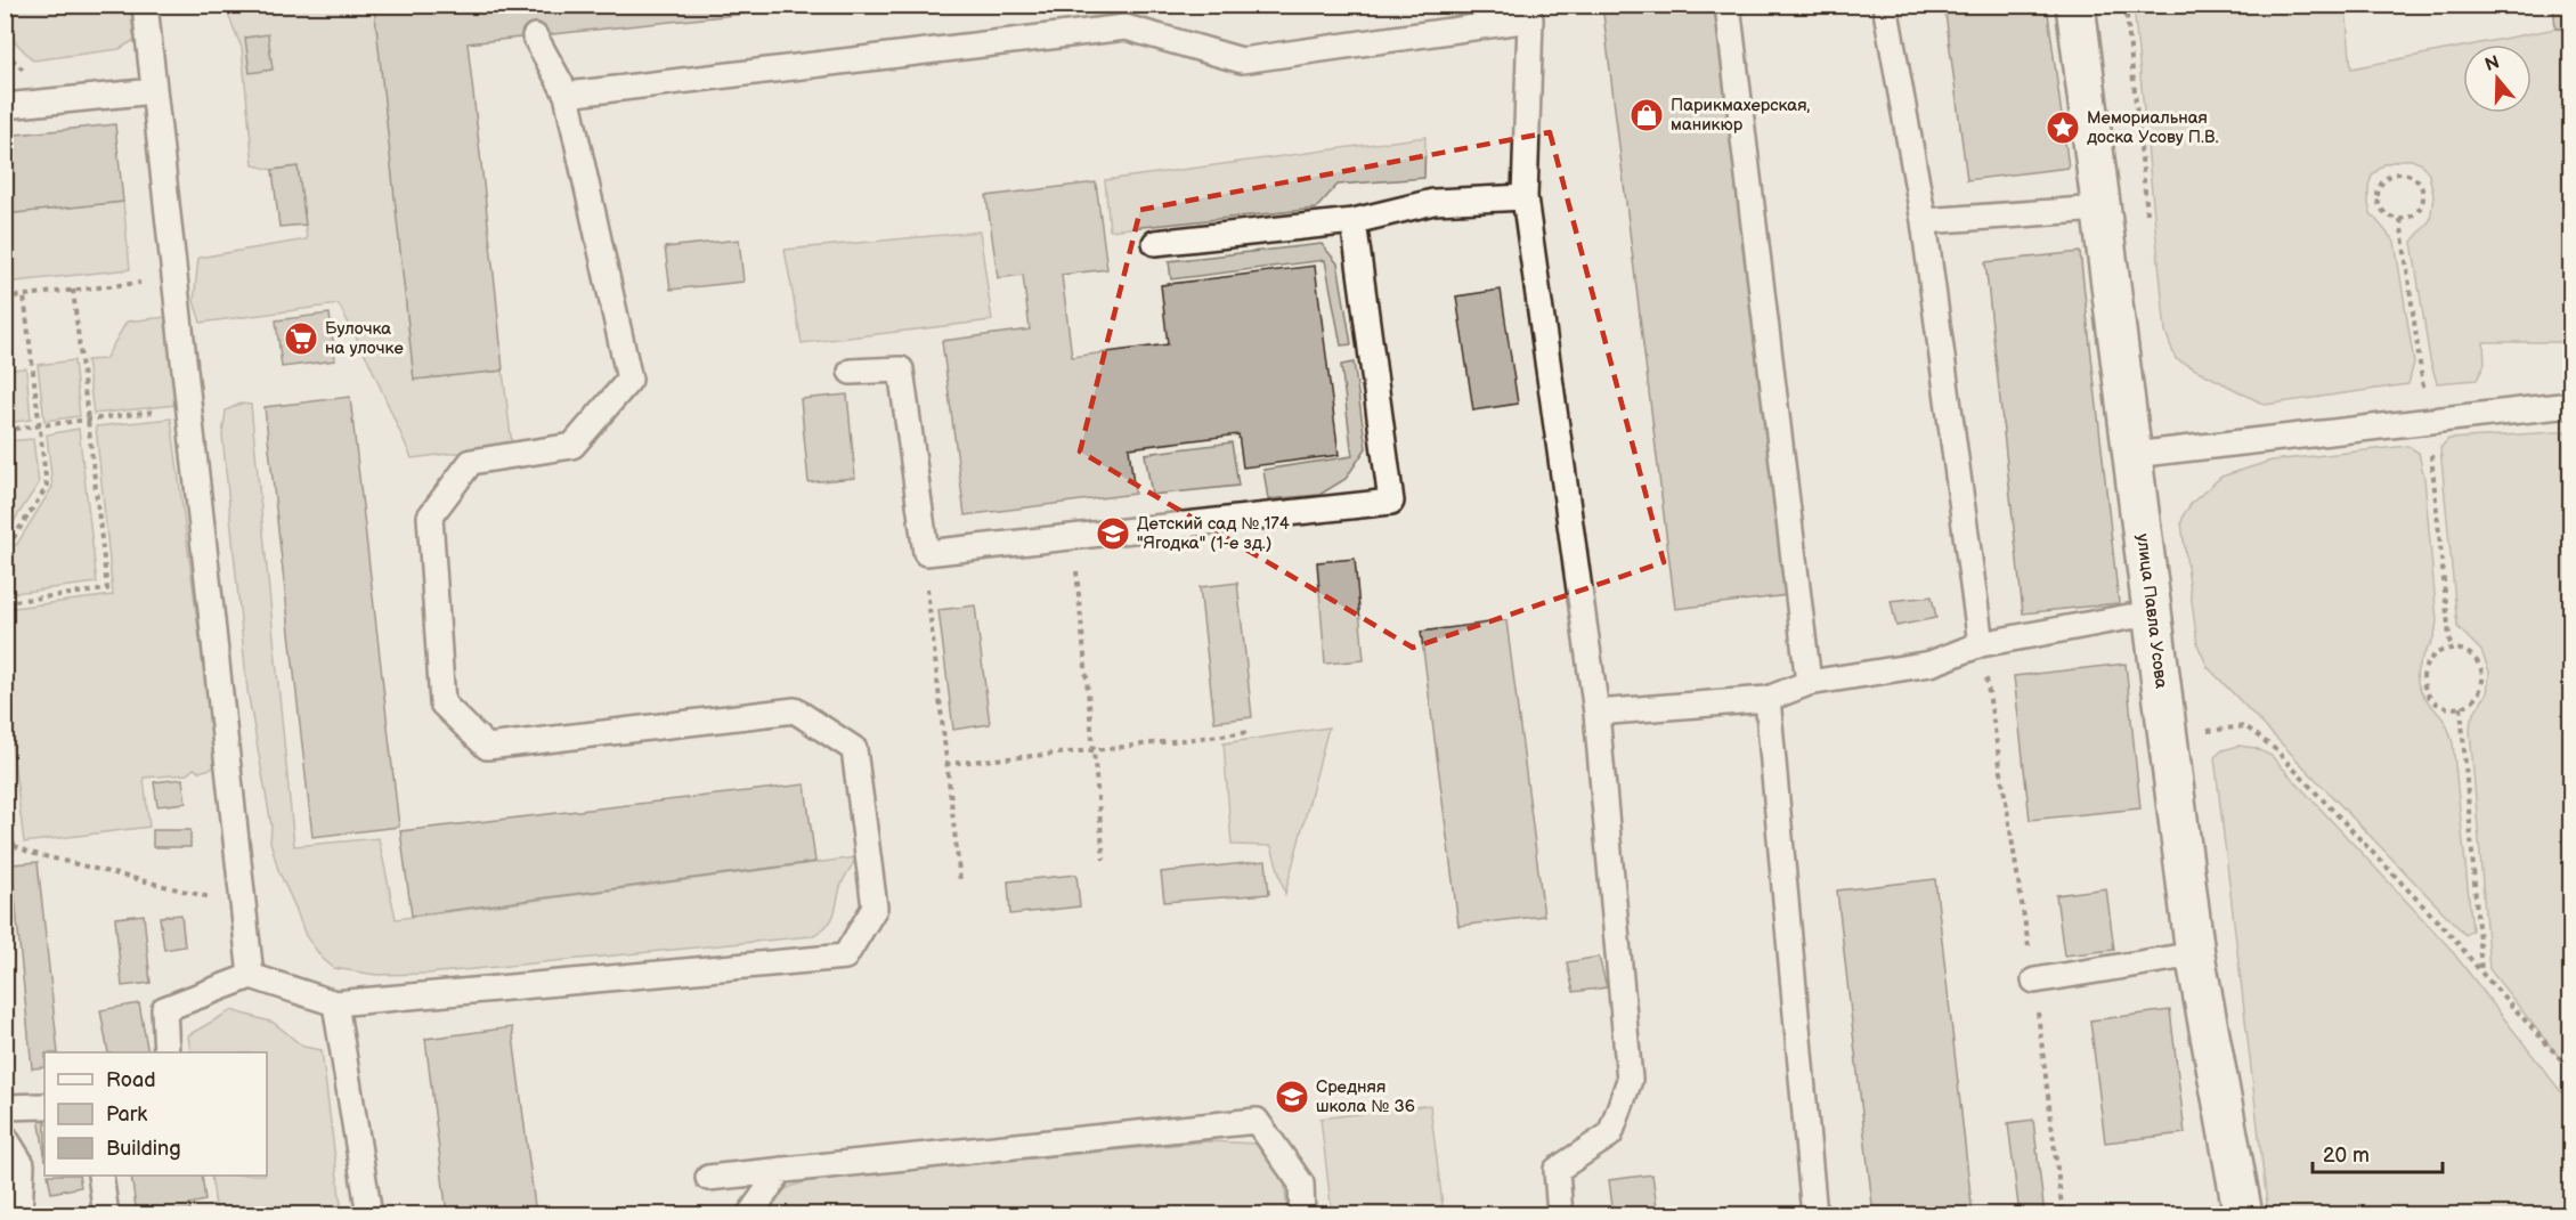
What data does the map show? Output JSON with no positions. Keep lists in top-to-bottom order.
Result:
{
  "streets": {
    "street": ["улица Павла Усова"]
  },
  "places": {
    "shop": ["Парикмахерская, маникюр"],
    "place": ["Мемориальная доска Усову П.В."],
    "supermarket": ["Булочка на улочке"],
    "school or university": ["Детский сад № 174 \"Ягодка\" (1-е зд.)", "Средняя школа № 36"]
  },
  "legend": ["Road", "Park", "Building"],
  "scale_bar": "20 m",
  "north": "top"
}
